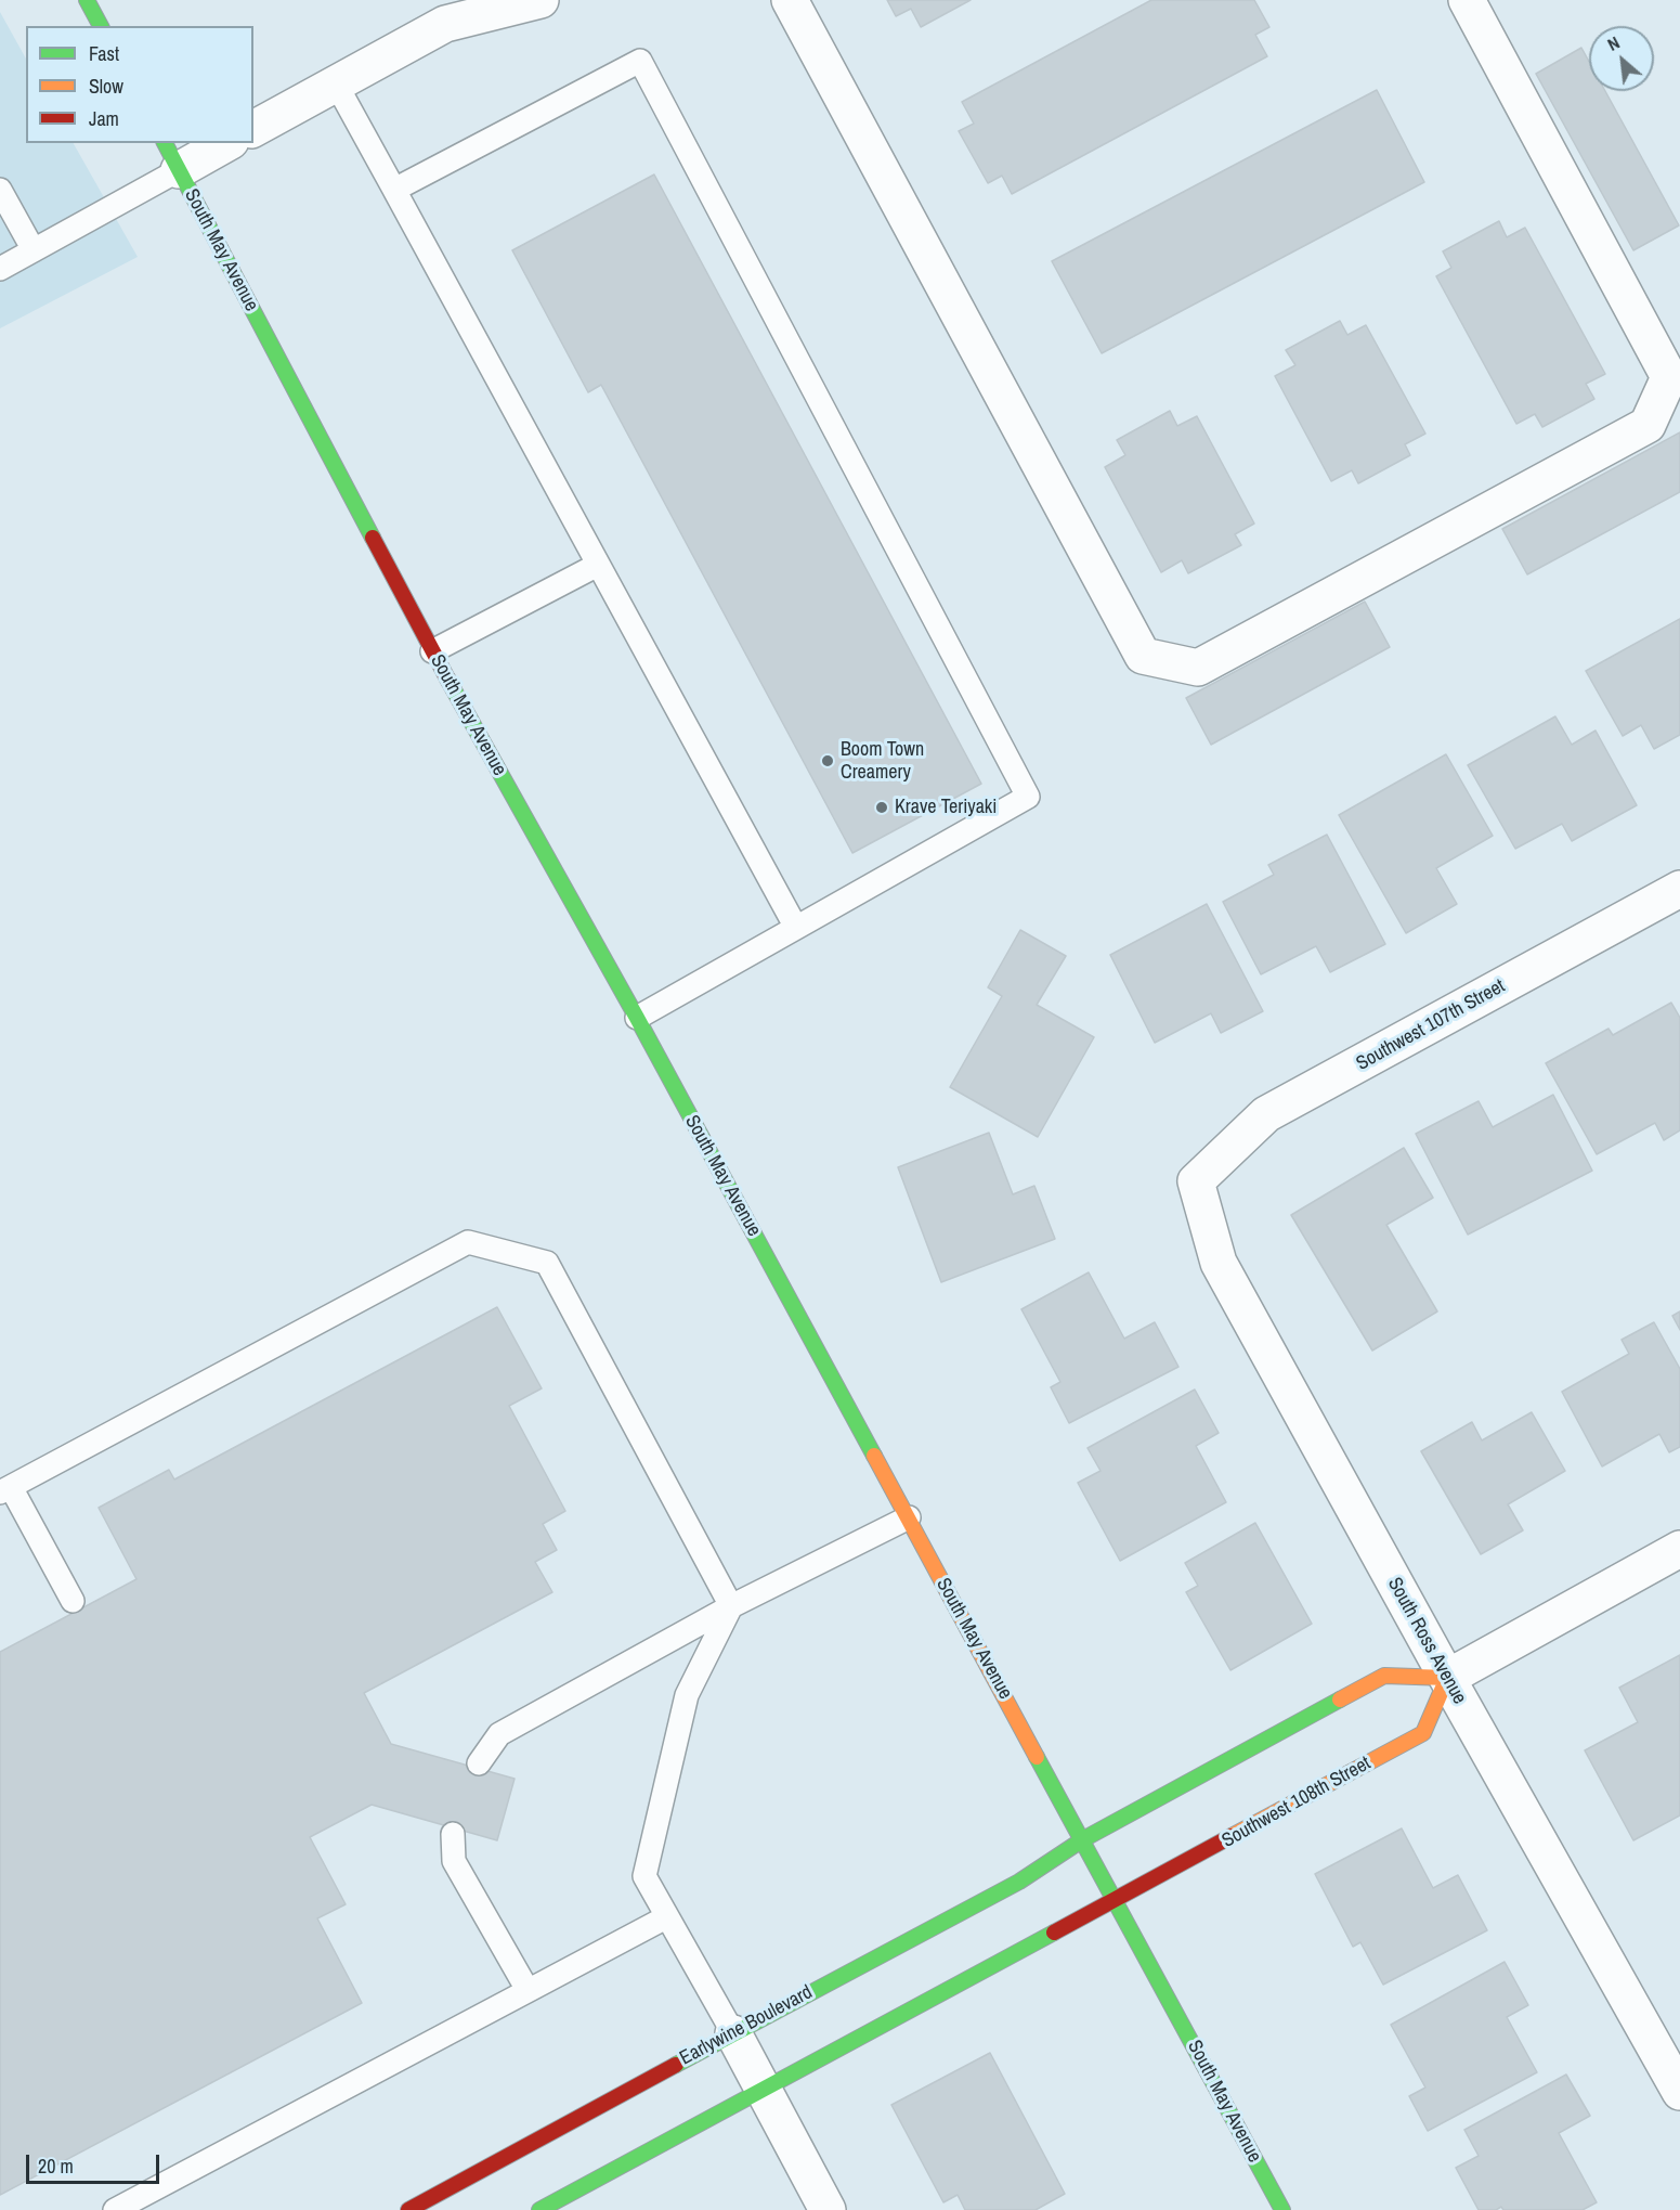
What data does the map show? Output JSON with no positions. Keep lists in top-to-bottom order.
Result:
{
  "streets": {
    "main road": ["South May Avenue", "Southwest 108th Street", "Earlywine Boulevard"],
    "street": ["Southwest 107th Street", "South Ross Avenue"]
  },
  "crossings": [
    ["South May Avenue", "Southwest 108th Street"],
    ["South May Avenue", "Earlywine Boulevard"],
    ["Southwest 107th Street", "South Ross Avenue"],
    ["South Ross Avenue", "Southwest 108th Street"]
  ],
  "places": ["Boom Town Creamery", "Krave Teriyaki"],
  "legend": ["Fast", "Slow", "Jam"],
  "scale_bar": "20 m",
  "north": "top left"
}
